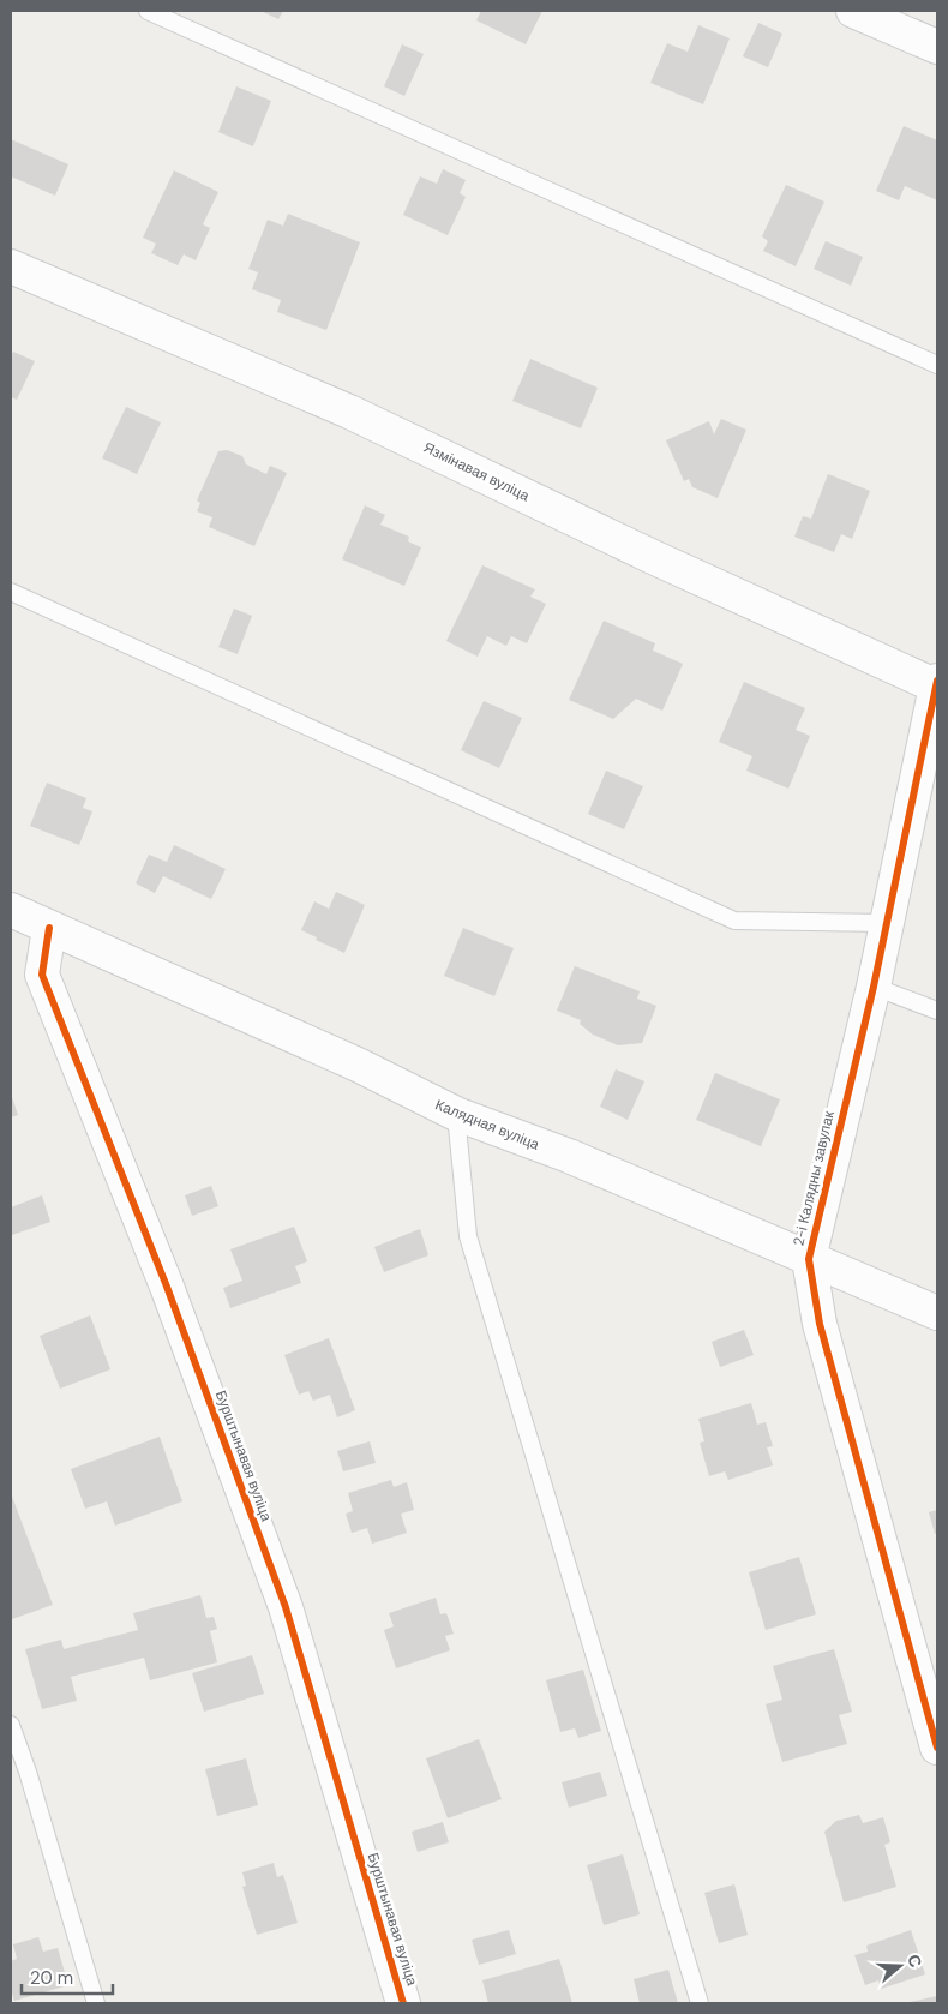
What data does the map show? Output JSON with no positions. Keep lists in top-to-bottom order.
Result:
{
  "streets": {
    "street": [
      "Язмінавая вуліца",
      "Калядная вуліца",
      "2-і Калядны завулак",
      "Бурштынавая вуліца"
    ]
  },
  "crossings": [
    ["Язмінавая вуліца", "2-і Калядны завулак"],
    ["Калядная вуліца", "2-і Калядны завулак"],
    ["Калядная вуліца", "Бурштынавая вуліца"]
  ],
  "scale_bar": "20 m",
  "north": "right"
}
